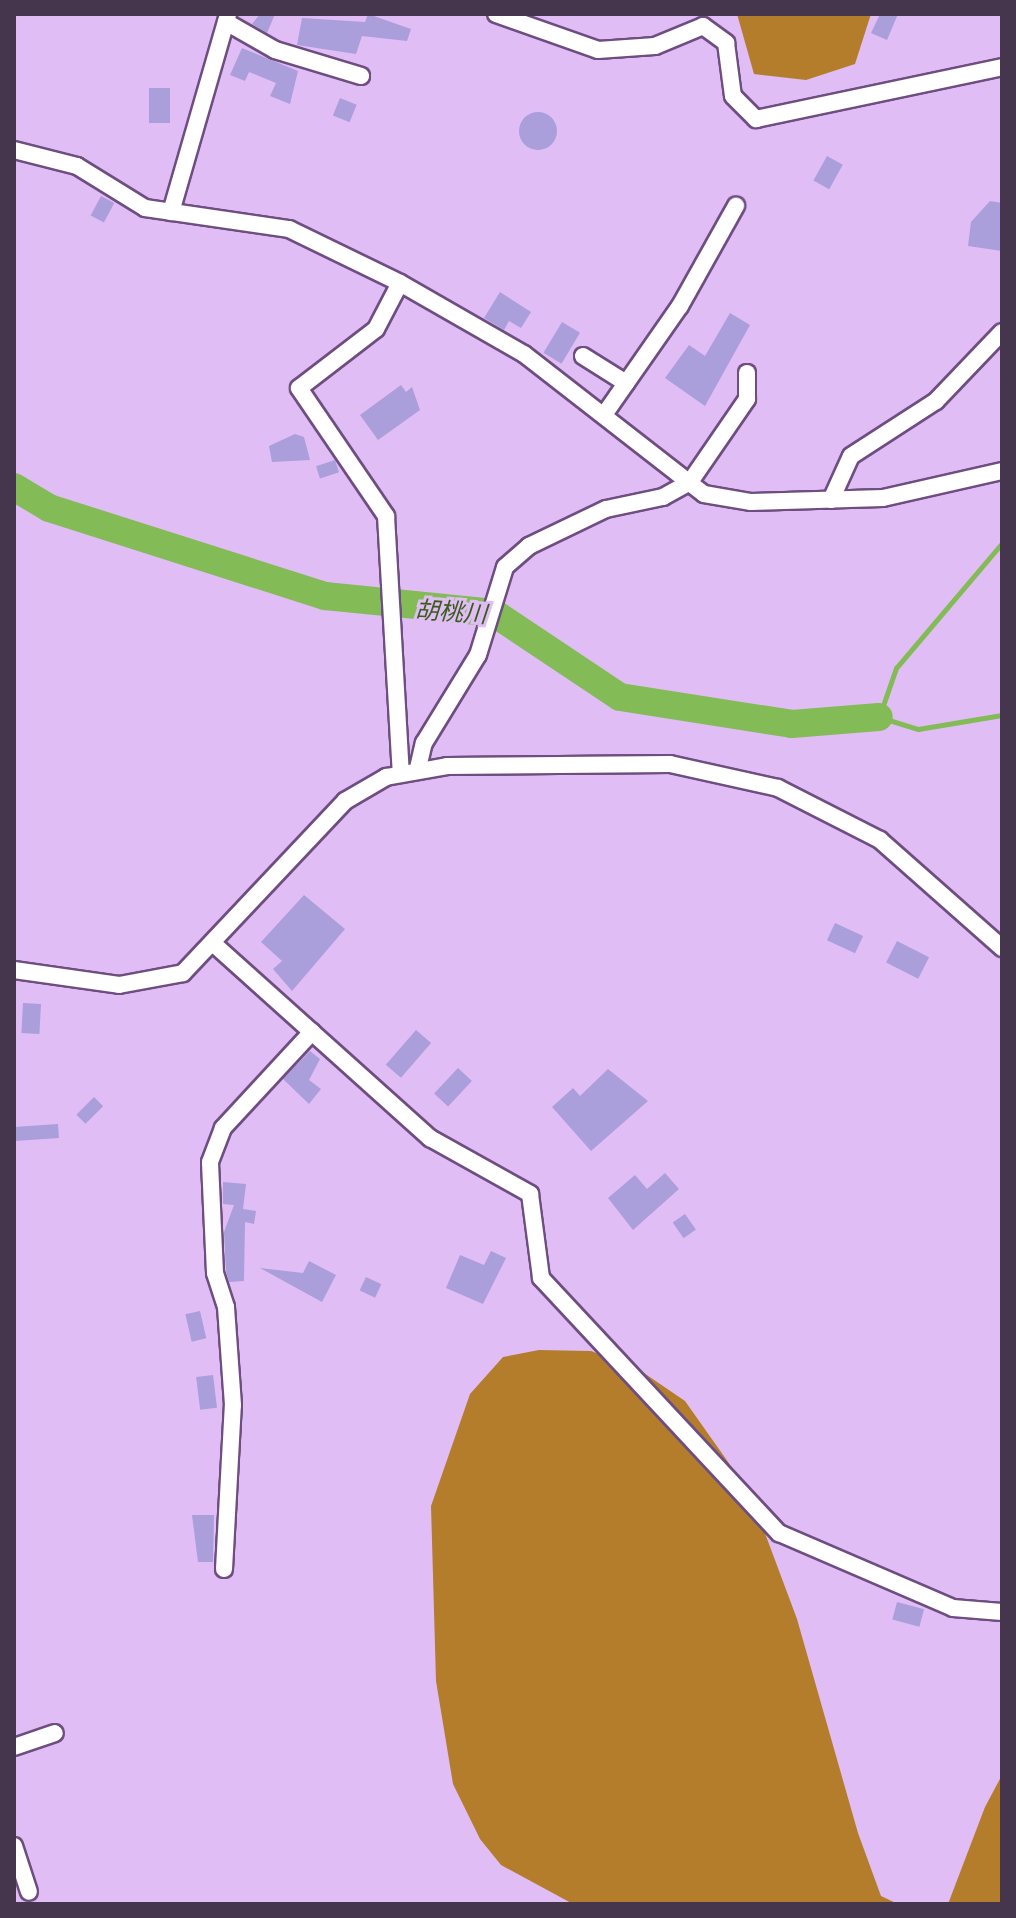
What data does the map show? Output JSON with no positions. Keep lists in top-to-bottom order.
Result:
{
  "water": ["胡桃川"]
}
